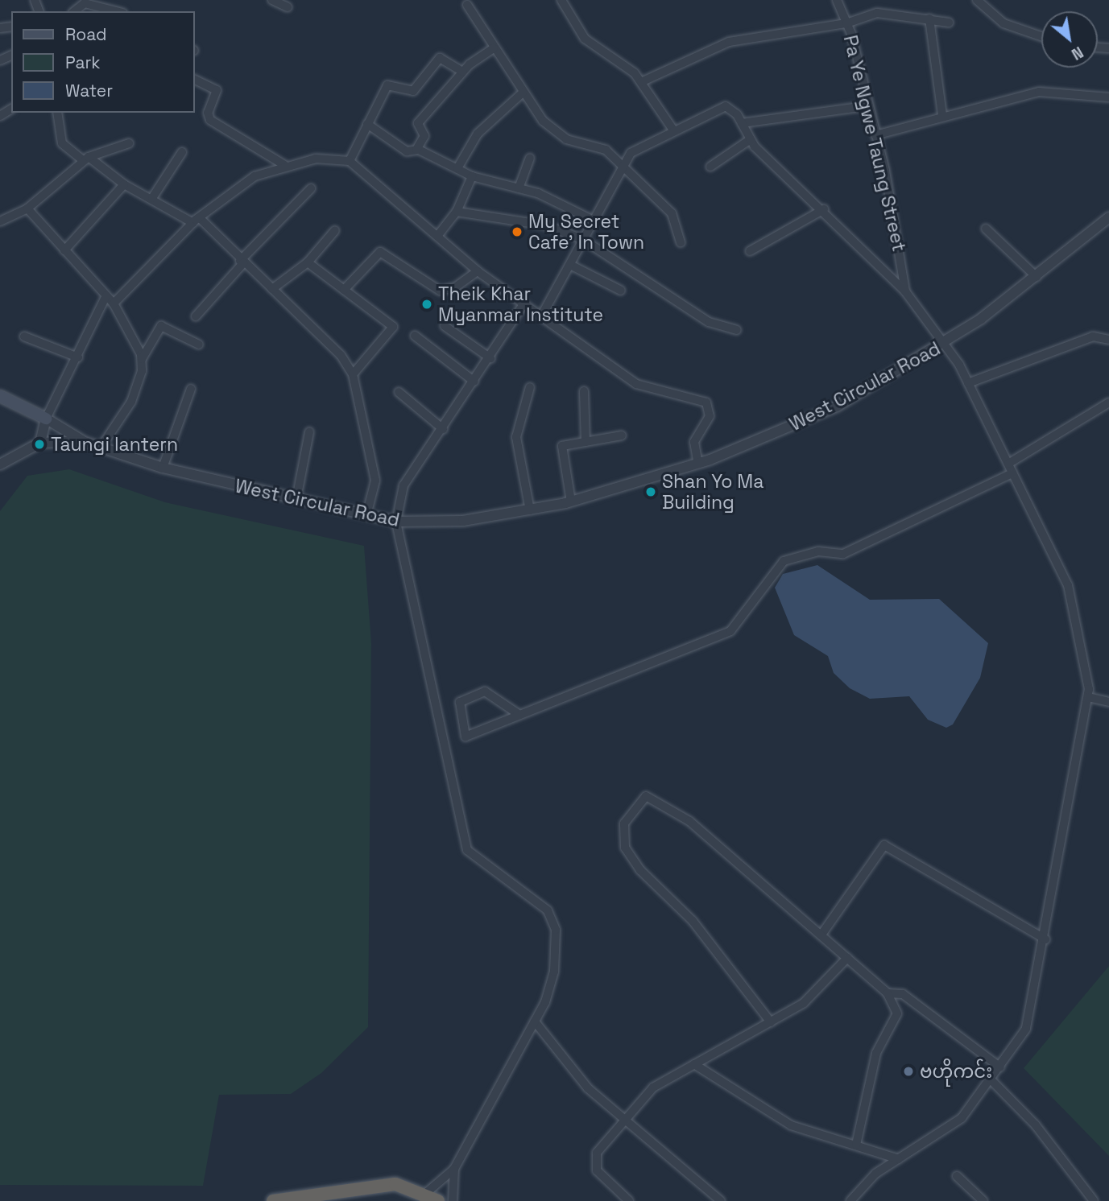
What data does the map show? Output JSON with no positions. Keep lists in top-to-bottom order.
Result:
{
  "streets": {
    "street": ["Pa Ye Ngwe Taung Street", "West Circular Road"]
  },
  "places": [
    "My Secret Cafe' In Town",
    "Theik Khar Myanmar Institute",
    "Taungi lantern",
    "Shan Yo Ma Building",
    "ဗဟိုကင်း"
  ],
  "legend": ["Road", "Park", "Water"],
  "north": "bottom right"
}
